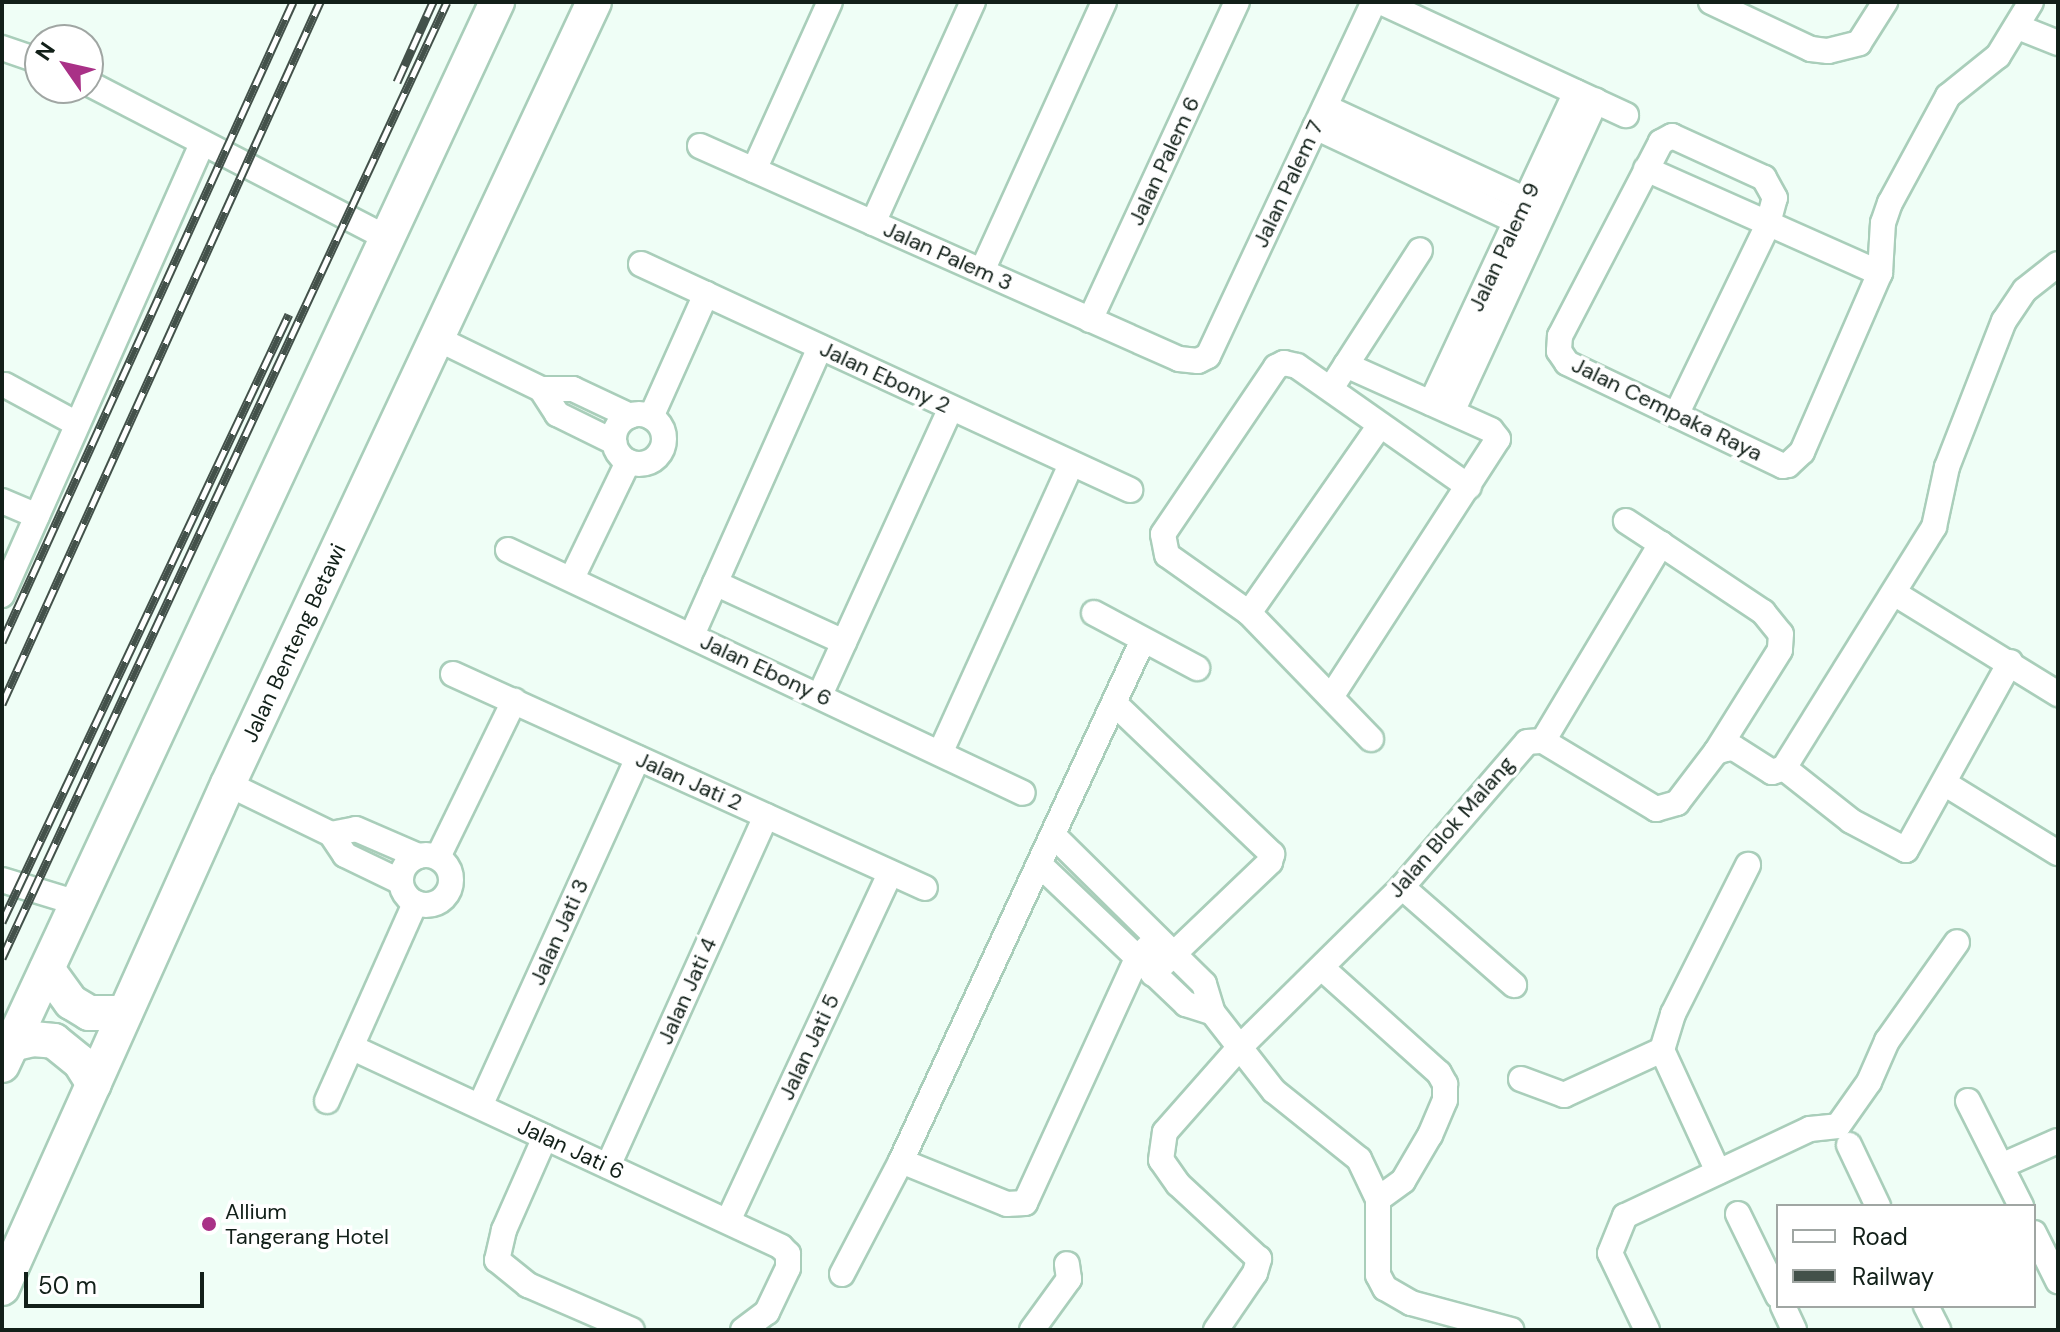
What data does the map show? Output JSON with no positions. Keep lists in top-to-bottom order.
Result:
{
  "streets": {
    "main road": ["Jalan Benteng Betawi"],
    "street": [
      "Jalan Palem 6",
      "Jalan Palem 7",
      "Jalan Palem 9",
      "Jalan Palem 3",
      "Jalan Ebony 2",
      "Jalan Cempaka Raya",
      "Jalan Ebony 6",
      "Jalan Jati 2",
      "Jalan Blok Malang",
      "Jalan Jati 3",
      "Jalan Jati 4",
      "Jalan Jati 5",
      "Jalan Jati 6"
    ]
  },
  "crossings": [
    ["Jalan Palem 6", "Jalan Palem 3"],
    ["Jalan Palem 7", "Jalan Palem 3"],
    ["Jalan Jati 2", "Jalan Jati 3"],
    ["Jalan Jati 2", "Jalan Jati 4"],
    ["Jalan Jati 2", "Jalan Jati 5"],
    ["Jalan Jati 3", "Jalan Jati 6"],
    ["Jalan Jati 4", "Jalan Jati 6"],
    ["Jalan Jati 5", "Jalan Jati 6"]
  ],
  "places": ["Allium Tangerang Hotel"],
  "legend": ["Road", "Railway"],
  "scale_bar": "50 m",
  "north": "top left"
}
